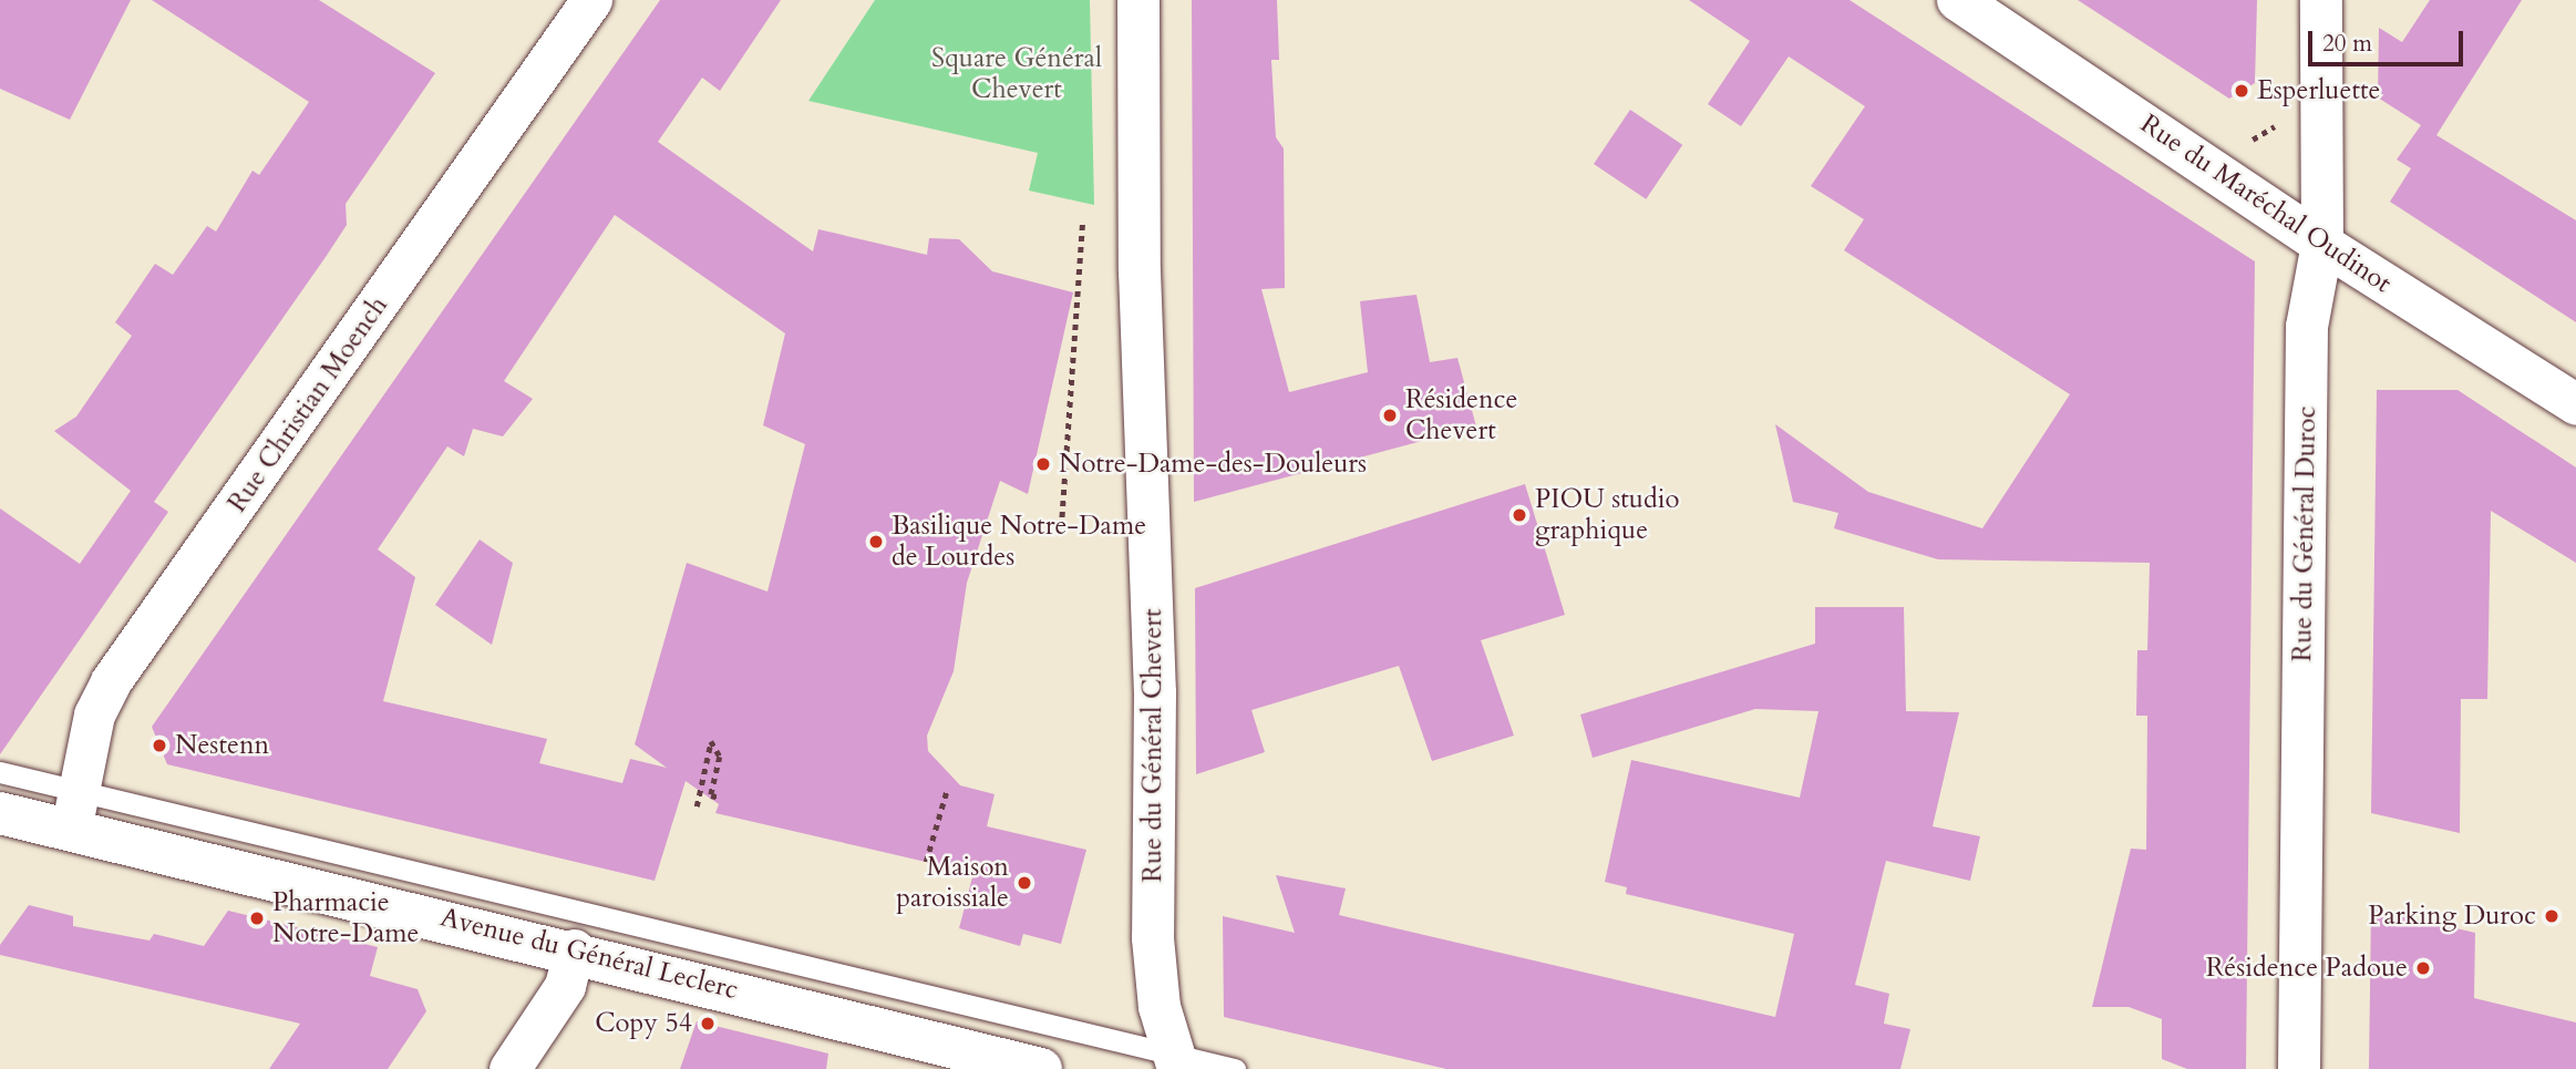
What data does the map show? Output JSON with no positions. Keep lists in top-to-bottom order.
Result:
{
  "streets": {
    "street": [
      "Rue du Maréchal Oudinot",
      "Rue Christian Moench",
      "Rue du Général Duroc",
      "Rue du Général Chevert",
      "Avenue du Général Leclerc"
    ]
  },
  "crossings": [
    ["Rue du Maréchal Oudinot", "Rue du Général Duroc"],
    ["Rue Christian Moench", "Avenue du Général Leclerc"]
  ],
  "parks": ["Square Général Chevert"],
  "places": [
    "Esperluette",
    "Résidence Chevert",
    "Notre-Dame-des-Douleurs",
    "PIOU studio graphique",
    "Basilique Notre-Dame de Lourdes",
    "Nestenn",
    "Maison paroissiale",
    "Parking Duroc",
    "Pharmacie Notre-Dame",
    "Résidence Padoue",
    "Copy 54"
  ],
  "scale_bar": "20 m"
}
